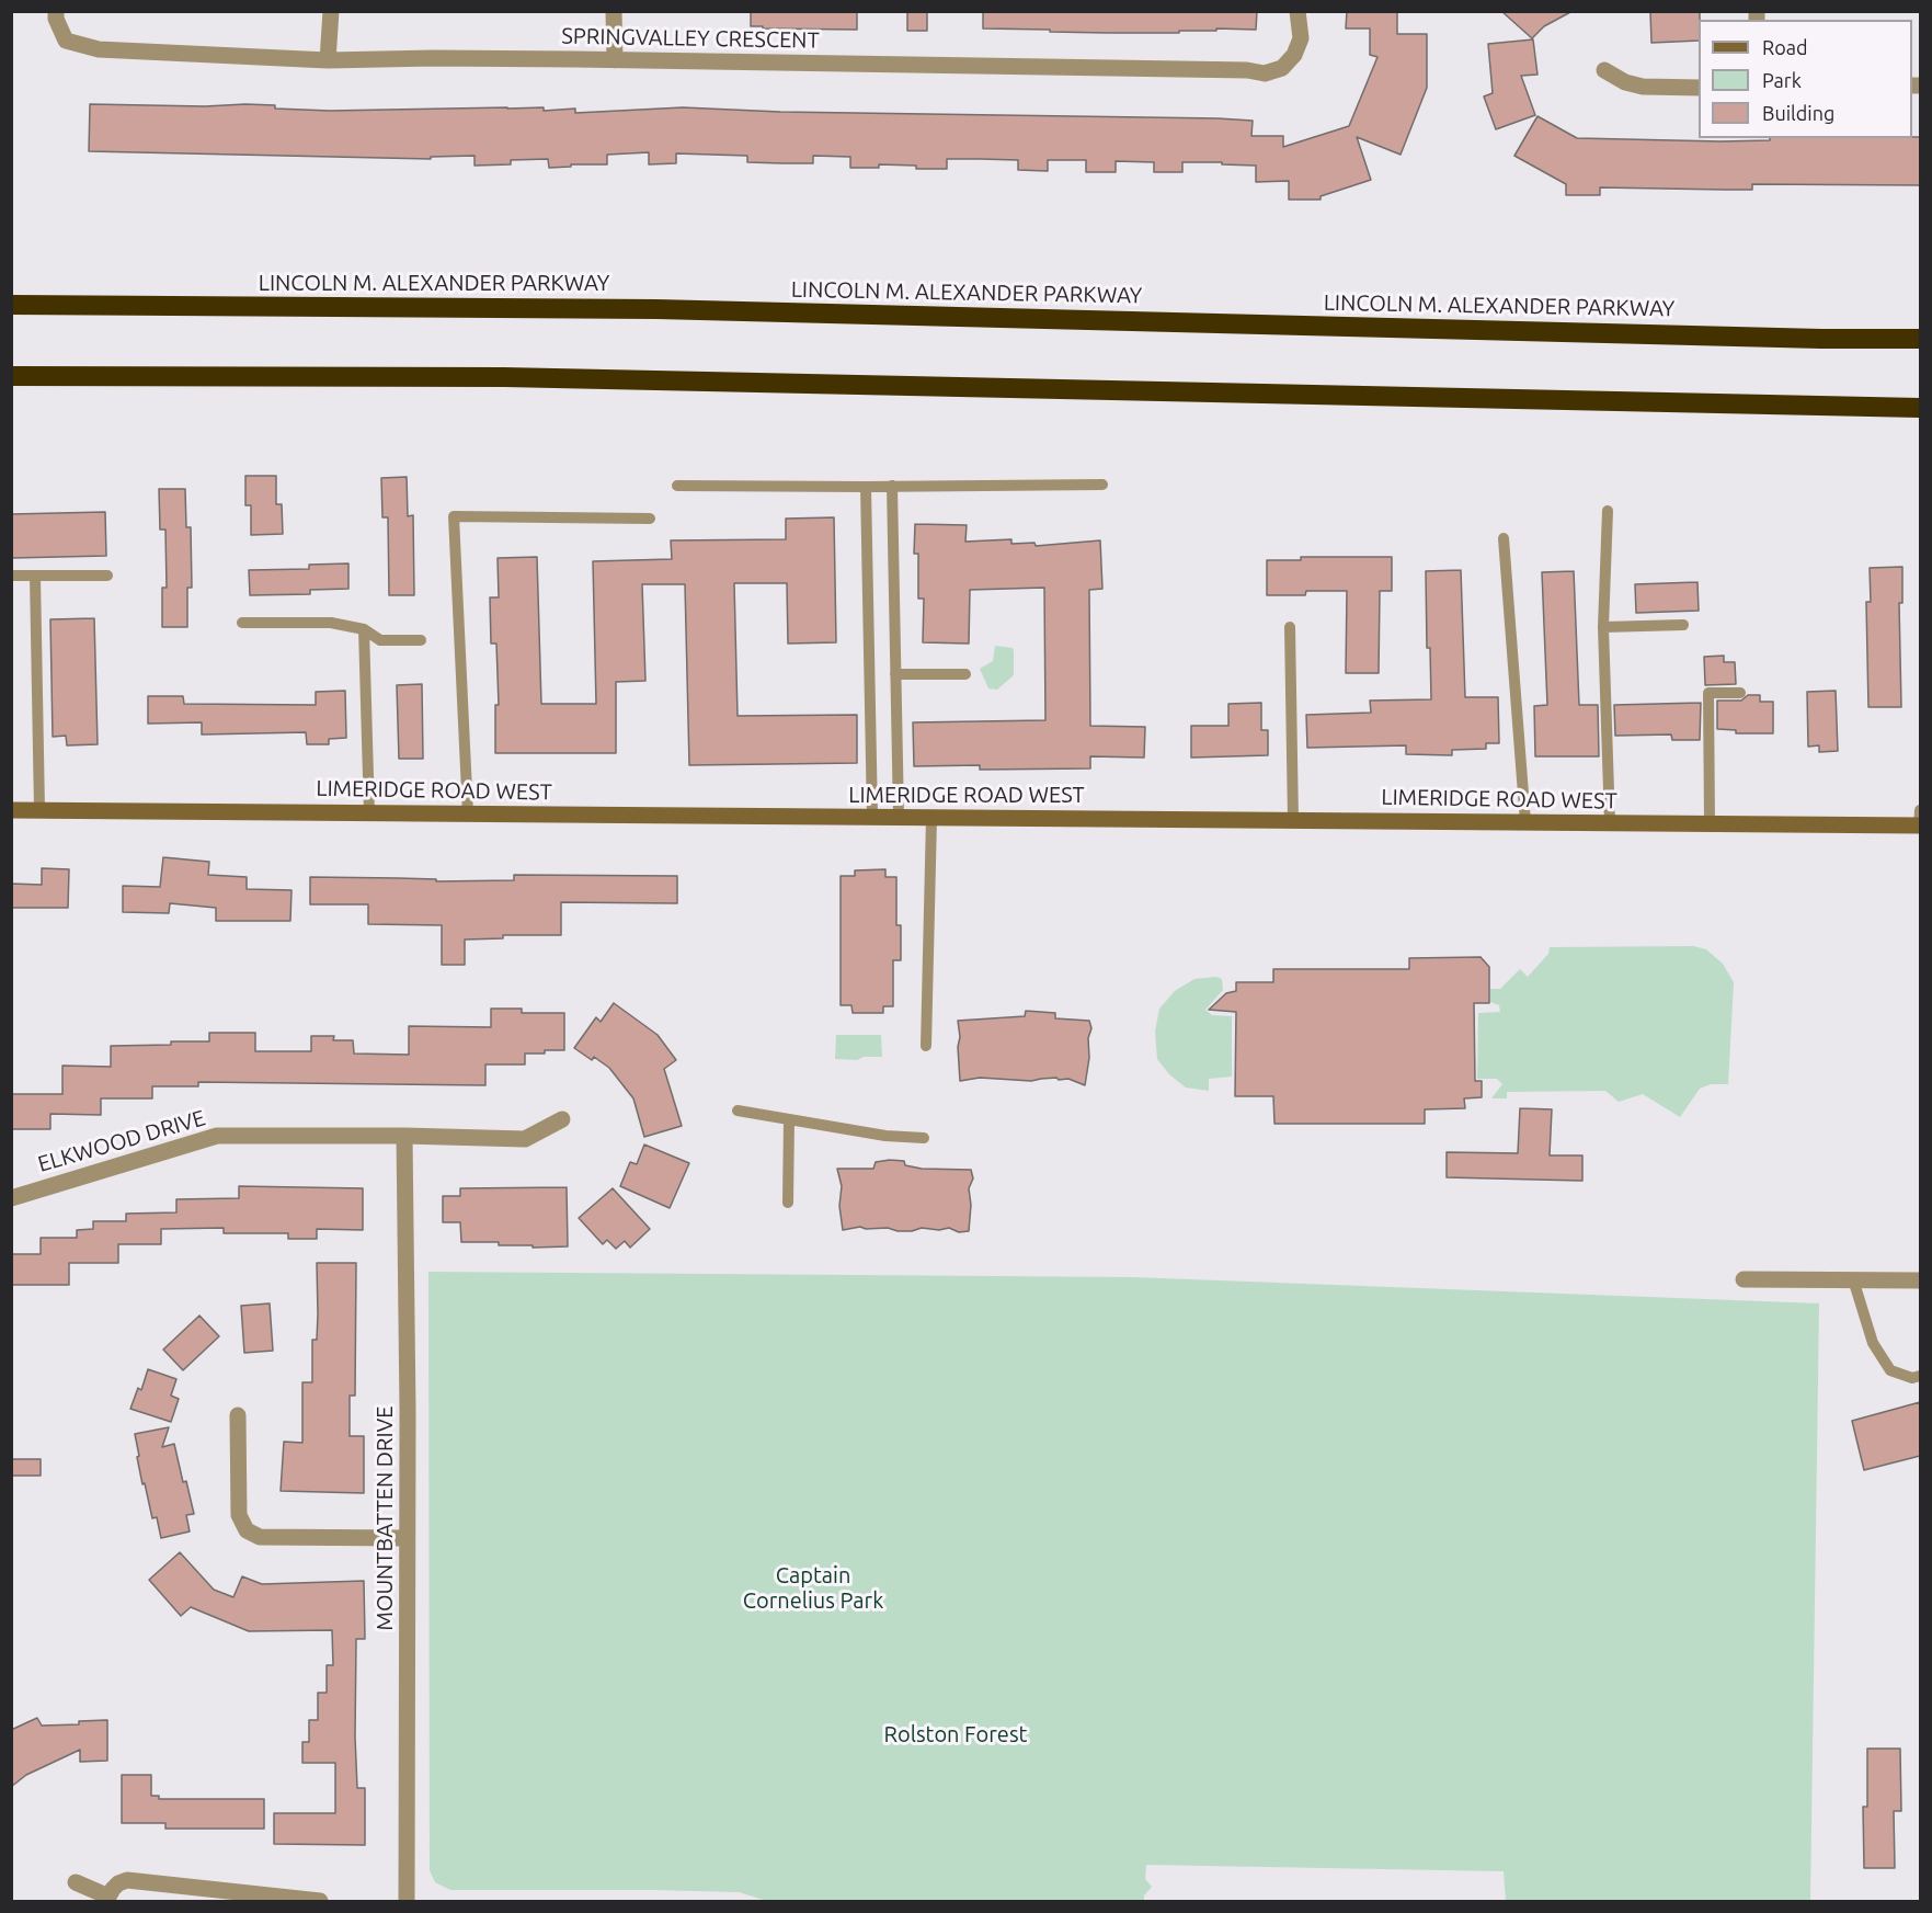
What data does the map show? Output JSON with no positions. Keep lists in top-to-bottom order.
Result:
{
  "streets": {
    "highway": ["LINCOLN M. ALEXANDER PARKWAY"],
    "street": [
      "SPRINGVALLEY CRESCENT",
      "LIMERIDGE ROAD WEST",
      "ELKWOOD DRIVE",
      "MOUNTBATTEN DRIVE"
    ]
  },
  "crossings": [
    ["ELKWOOD DRIVE", "MOUNTBATTEN DRIVE"]
  ],
  "parks": ["Captain Cornelius Park", "Rolston Forest"],
  "legend": ["Road", "Park", "Building"]
}
